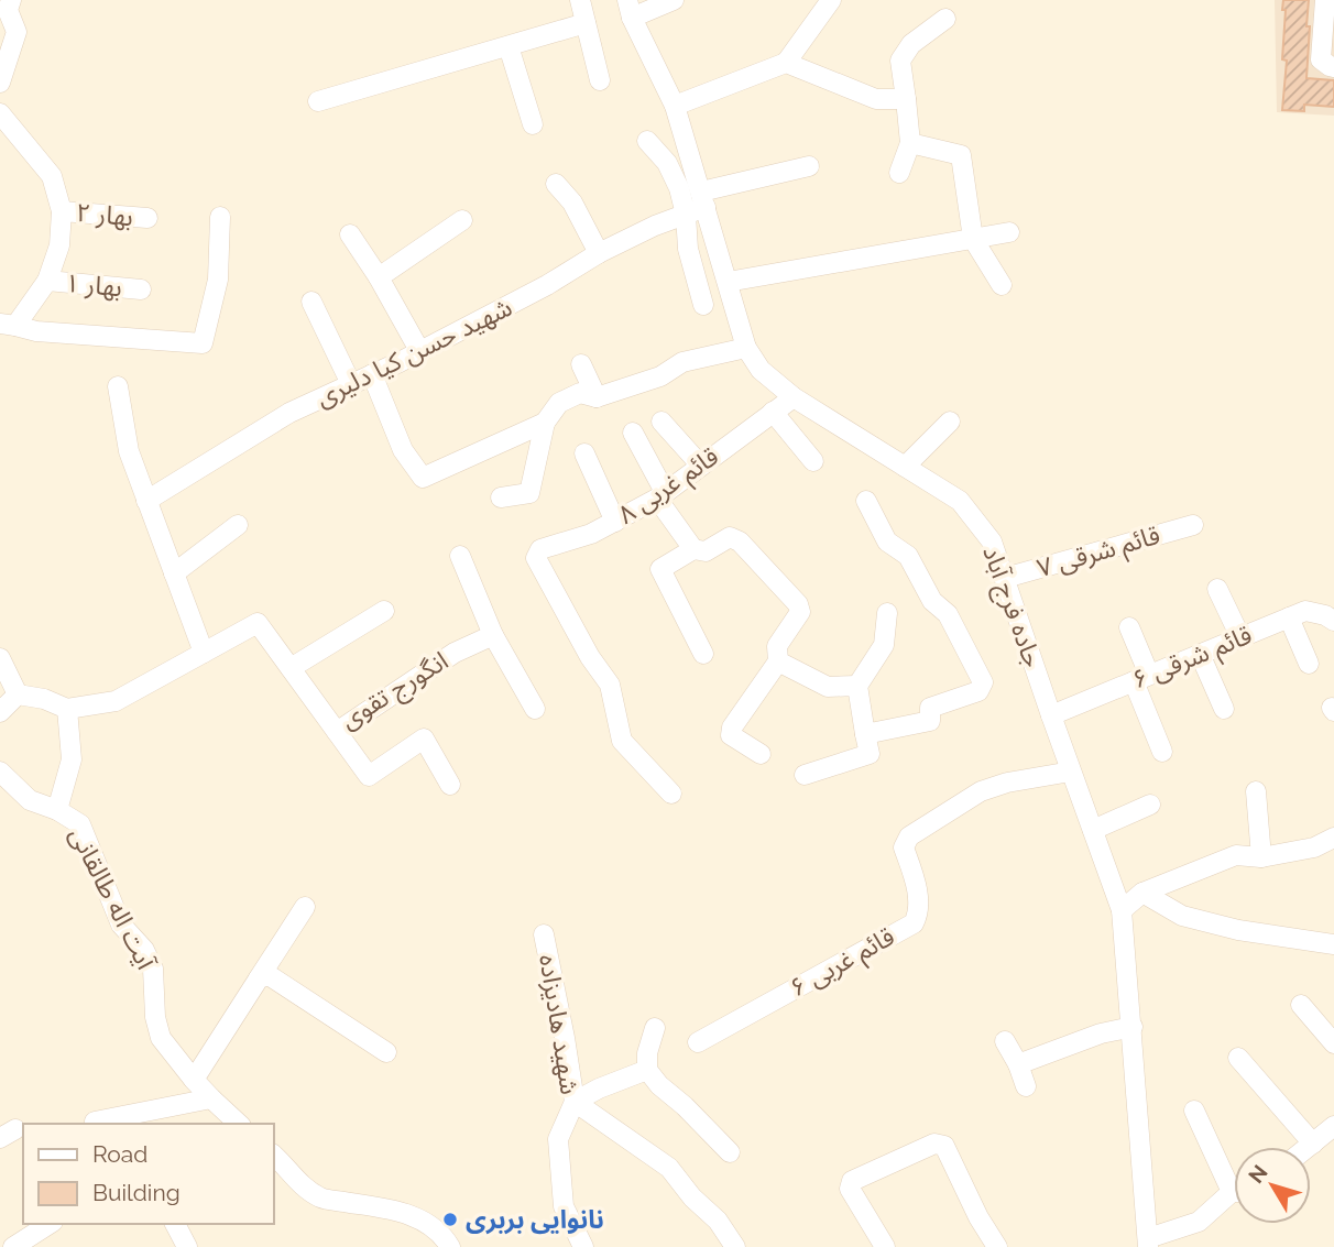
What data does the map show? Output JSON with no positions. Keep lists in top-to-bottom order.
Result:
{
  "streets": {
    "street": [
      "بهار ۲",
      "بهار ۱",
      "شهید حسن کیا دلیری",
      "قائم غربی ۸",
      "قائم شرقی ۷",
      "جاده فرج آباد",
      "قائم شرقی ۶",
      "انگورج تقوی",
      "آیت اله طالقانی",
      "قائم غربی ۶",
      "شهید هادیزاده"
    ]
  },
  "crossings": [
    ["شهید حسن کیا دلیری", "جاده فرج آباد"],
    ["قائم غربی ۸", "جاده فرج آباد"],
    ["قائم شرقی ۷", "جاده فرج آباد"],
    ["جاده فرج آباد", "قائم شرقی ۶"],
    ["جاده فرج آباد", "قائم غربی ۶"]
  ],
  "places": ["نانوایی بربری"],
  "legend": ["Road", "Building"],
  "north": "top left"
}
